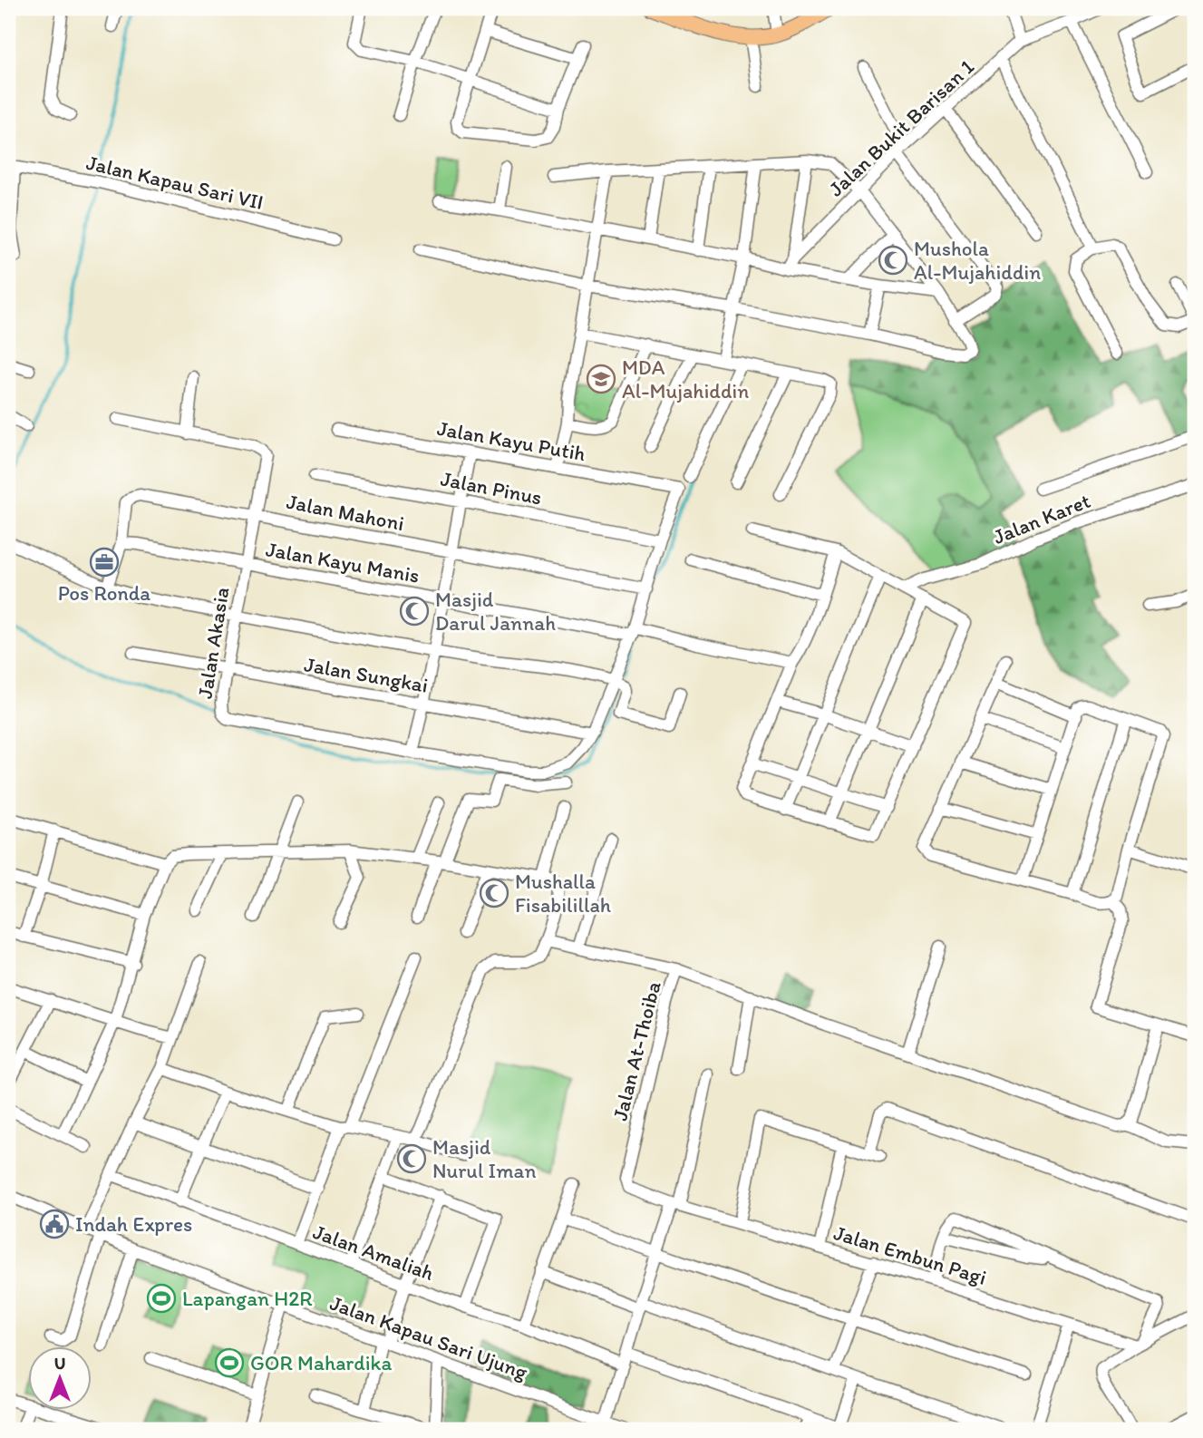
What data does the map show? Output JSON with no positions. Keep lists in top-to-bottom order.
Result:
{
  "streets": {
    "street": [
      "Jalan Bukit Barisan 1",
      "Jalan Kapau Sari VII",
      "Jalan Kayu Putih",
      "Jalan Pinus",
      "Jalan Mahoni",
      "Jalan Karet",
      "Jalan Kayu Manis",
      "Jalan Akasia",
      "Jalan Sungkai",
      "Jalan At-Thoiba",
      "Jalan Amaliah",
      "Jalan Embun Pagi",
      "Jalan Kapau Sari Ujung"
    ]
  },
  "crossings": [
    ["Jalan Kayu Putih", "Jalan Akasia"],
    ["Jalan Pinus", "Jalan Akasia"],
    ["Jalan Mahoni", "Jalan Kayu Manis"],
    ["Jalan Mahoni", "Jalan Akasia"],
    ["Jalan Kayu Manis", "Jalan Akasia"],
    ["Jalan Akasia", "Jalan Sungkai"],
    ["Jalan At-Thoiba", "Jalan Embun Pagi"]
  ],
  "places": {
    "mosque": [
      "Mushola Al-Mujahiddin",
      "Masjid Darul Jannah",
      "Mushalla Fisabilillah",
      "Masjid Nurul Iman"
    ],
    "school or university": ["MDA Al-Mujahiddin"],
    "office": ["Pos Ronda"],
    "public building": ["Indah Expres"],
    "sports": ["Lapangan H2R", "GOR Mahardika"]
  },
  "north": "top"
}
